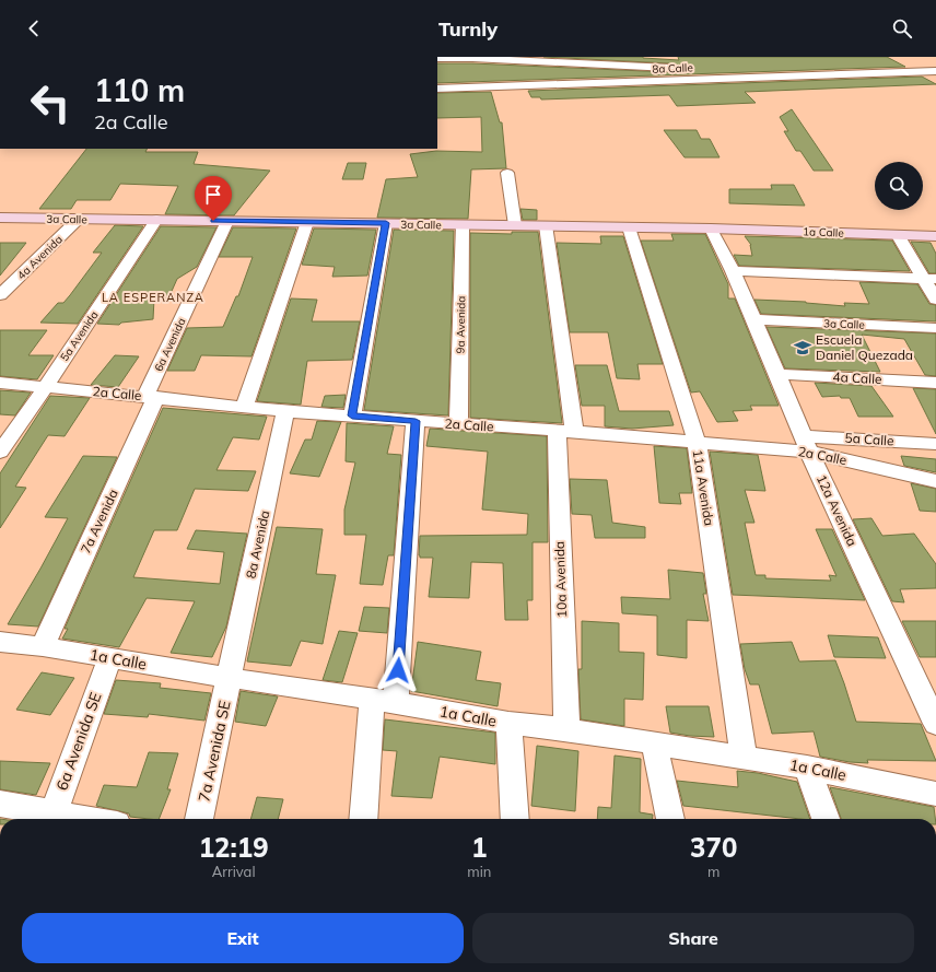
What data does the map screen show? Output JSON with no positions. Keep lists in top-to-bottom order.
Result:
{
  "streets": {
    "street": [
      "8a Calle",
      "3a Calle",
      "1a Calle",
      "4a Avenida",
      "9a Avenida",
      "5a Avenida",
      "6a Avenida",
      "4a Calle",
      "2a Calle",
      "5a Calle",
      "11a Avenida",
      "12a Avenida",
      "7a Avenida",
      "8a Avenida",
      "10a Avenida",
      "6a Avenida SE",
      "7a Avenida SE"
    ]
  },
  "crossings": [
    ["3a Calle", "1a Calle"],
    ["3a Calle", "4a Avenida"],
    ["3a Calle", "9a Avenida"],
    ["3a Calle", "5a Avenida"],
    ["3a Calle", "6a Avenida"],
    ["3a Calle", "11a Avenida"],
    ["3a Calle", "12a Avenida"],
    ["3a Calle", "10a Avenida"],
    ["1a Calle", "11a Avenida"],
    ["1a Calle", "12a Avenida"],
    ["1a Calle", "7a Avenida"],
    ["1a Calle", "8a Avenida"],
    ["1a Calle", "10a Avenida"],
    ["1a Calle", "6a Avenida SE"],
    ["1a Calle", "7a Avenida SE"],
    ["9a Avenida", "2a Calle"],
    ["5a Avenida", "2a Calle"],
    ["6a Avenida", "2a Calle"],
    ["6a Avenida", "7a Avenida"],
    ["4a Calle", "12a Avenida"],
    ["2a Calle", "5a Calle"],
    ["2a Calle", "11a Avenida"],
    ["2a Calle", "12a Avenida"],
    ["2a Calle", "7a Avenida"],
    ["2a Calle", "8a Avenida"],
    ["2a Calle", "10a Avenida"],
    ["5a Calle", "12a Avenida"],
    ["8a Avenida", "7a Avenida SE"]
  ],
  "districts": ["LA ESPERANZA"],
  "places": {
    "school or university": ["Escuela Daniel Quezada"]
  },
  "page": {
    "header": "Turnly",
    "turn": ["110 m", "2a Calle"],
    "eta": [
      "12:19",
      "Arrival",
      "1",
      "min",
      "370",
      "m"
    ],
    "buttons": ["Exit", "Share"]
  }
}
